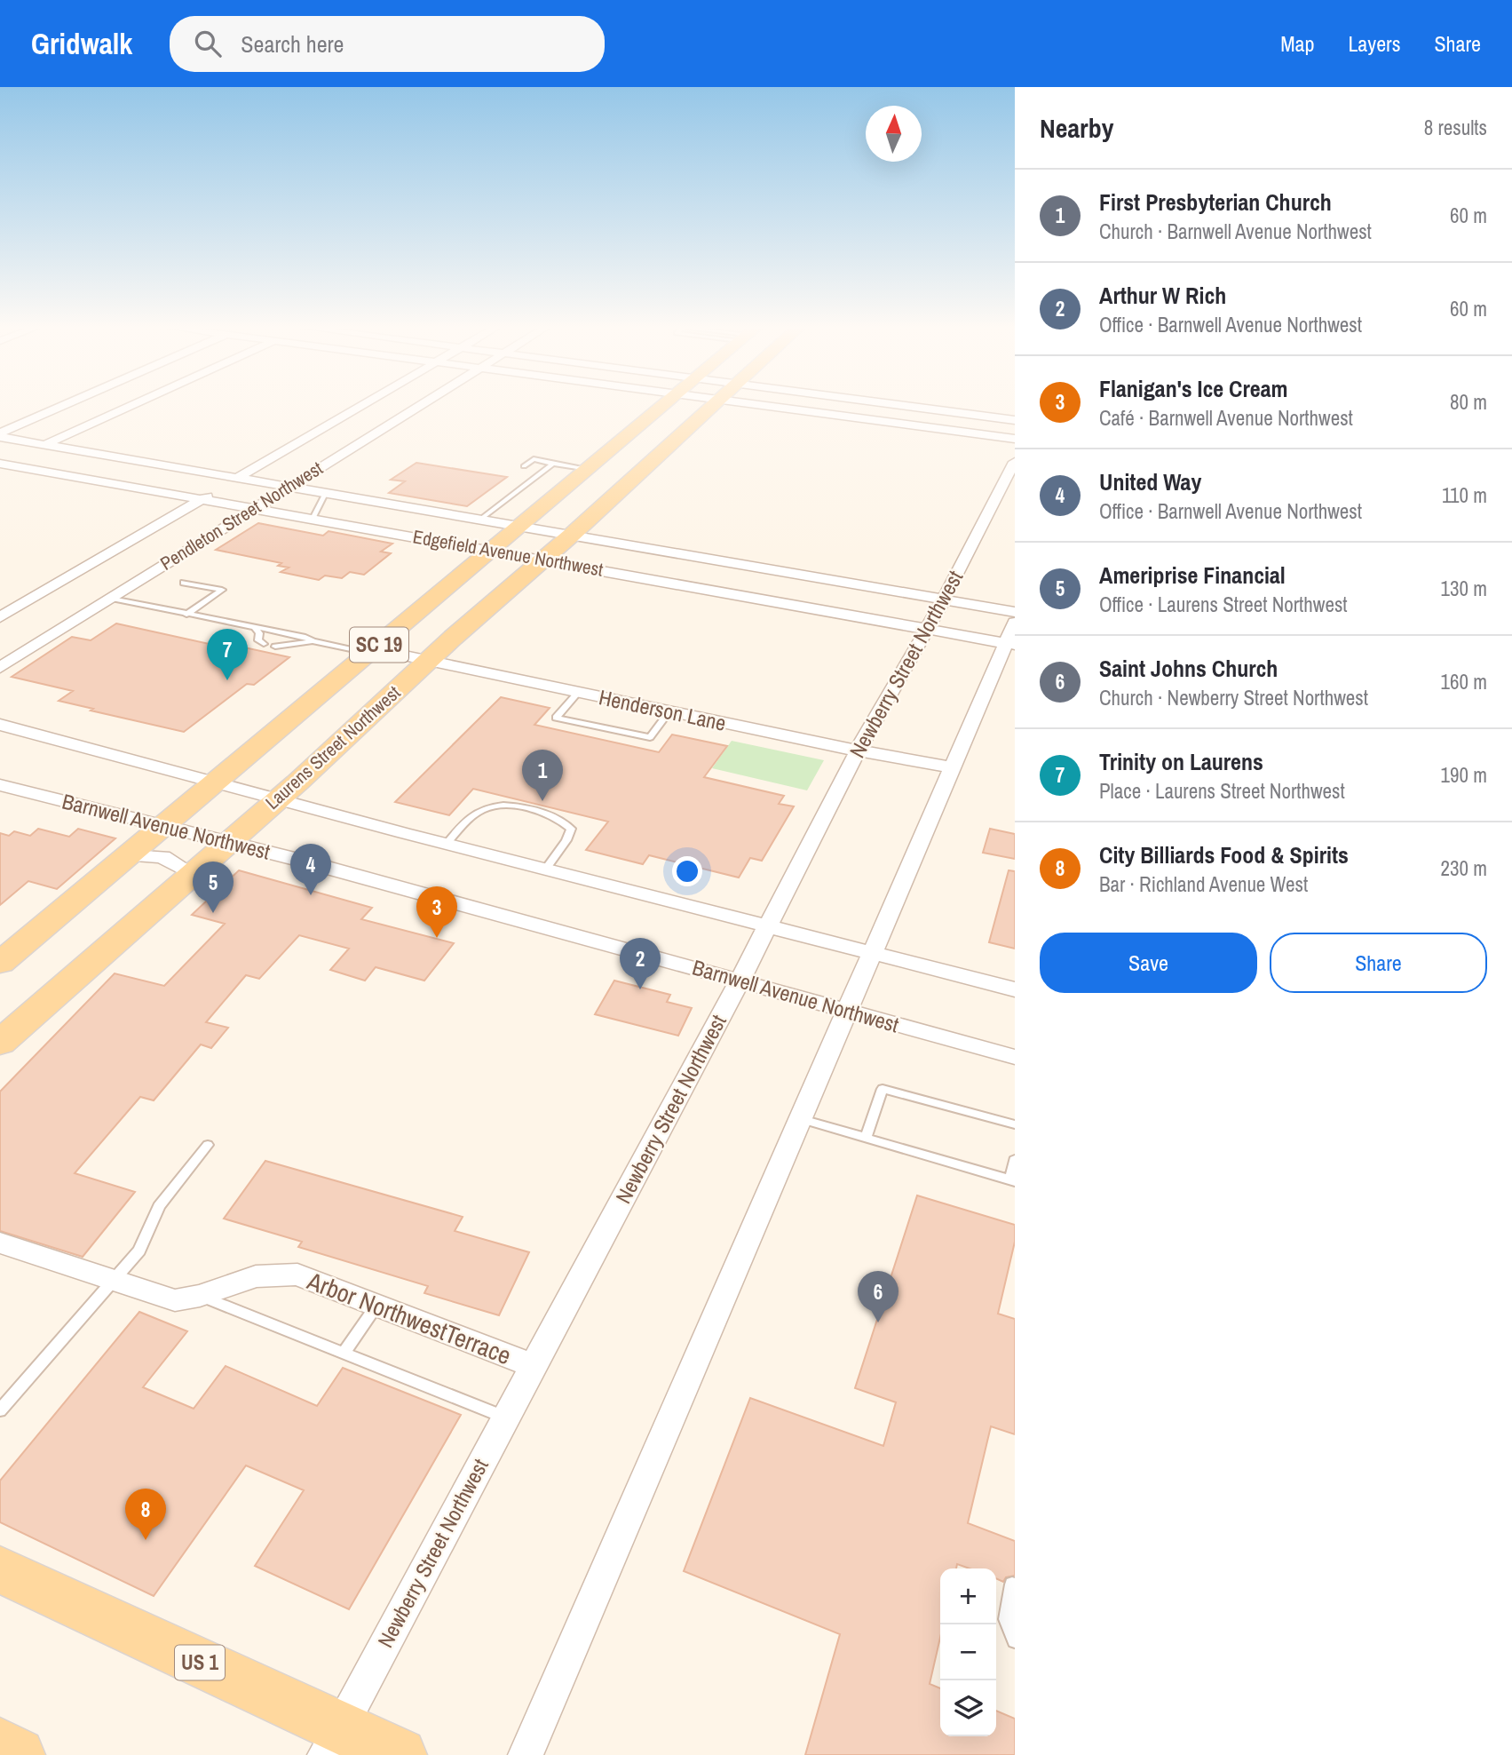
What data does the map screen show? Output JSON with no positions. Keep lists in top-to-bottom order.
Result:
{
  "streets": {
    "main road": ["SC 19", "Laurens Street Northwest", "US 1"],
    "street": [
      "Pendleton Street Northwest",
      "Edgefield Avenue Northwest",
      "Newberry Street Northwest",
      "Henderson Lane",
      "Barnwell Avenue Northwest",
      "Arbor NorthwestTerrace"
    ]
  },
  "crossings": [
    ["Pendleton Street Northwest", "Edgefield Avenue Northwest"],
    ["Edgefield Avenue Northwest", "SC 19"],
    ["Edgefield Avenue Northwest", "Newberry Street Northwest"],
    ["Edgefield Avenue Northwest", "Laurens Street Northwest"],
    ["SC 19", "Henderson Lane"],
    ["SC 19", "Barnwell Avenue Northwest"],
    ["Newberry Street Northwest", "Henderson Lane"],
    ["Newberry Street Northwest", "Barnwell Avenue Northwest"],
    ["Newberry Street Northwest", "Arbor NorthwestTerrace"],
    ["Newberry Street Northwest", "US 1"],
    ["Henderson Lane", "Laurens Street Northwest"],
    ["Laurens Street Northwest", "Barnwell Avenue Northwest"]
  ],
  "north": "top",
  "page": {
    "header": "Gridwalk",
    "search": "Search here",
    "nav": ["Map", "Layers", "Share"],
    "heading": ["Nearby", "8 results"],
    "list": [
      {
        "mark": "1",
        "name": "First Presbyterian Church",
        "note": "Church · Barnwell Avenue Northwest",
        "value": "60 m"
      },
      {
        "mark": "2",
        "name": "Arthur W Rich",
        "note": "Office · Barnwell Avenue Northwest",
        "value": "60 m"
      },
      {
        "mark": "3",
        "name": "Flanigan's Ice Cream",
        "note": "Café · Barnwell Avenue Northwest",
        "value": "80 m"
      },
      {
        "mark": "4",
        "name": "United Way",
        "note": "Office · Barnwell Avenue Northwest",
        "value": "110 m"
      },
      {
        "mark": "5",
        "name": "Ameriprise Financial",
        "note": "Office · Laurens Street Northwest",
        "value": "130 m"
      },
      {
        "mark": "6",
        "name": "Saint Johns Church",
        "note": "Church · Newberry Street Northwest",
        "value": "160 m"
      },
      {
        "mark": "7",
        "name": "Trinity on Laurens",
        "note": "Place · Laurens Street Northwest",
        "value": "190 m"
      },
      {
        "mark": "8",
        "name": "City Billiards Food & Spirits",
        "note": "Bar · Richland Avenue West",
        "value": "230 m"
      }
    ],
    "pins": [
      "7",
      "1",
      "4",
      "5",
      "3",
      "2",
      "6",
      "8"
    ],
    "buttons": ["Save", "Share"],
    "map_buttons": ["+", "−"]
  }
}
